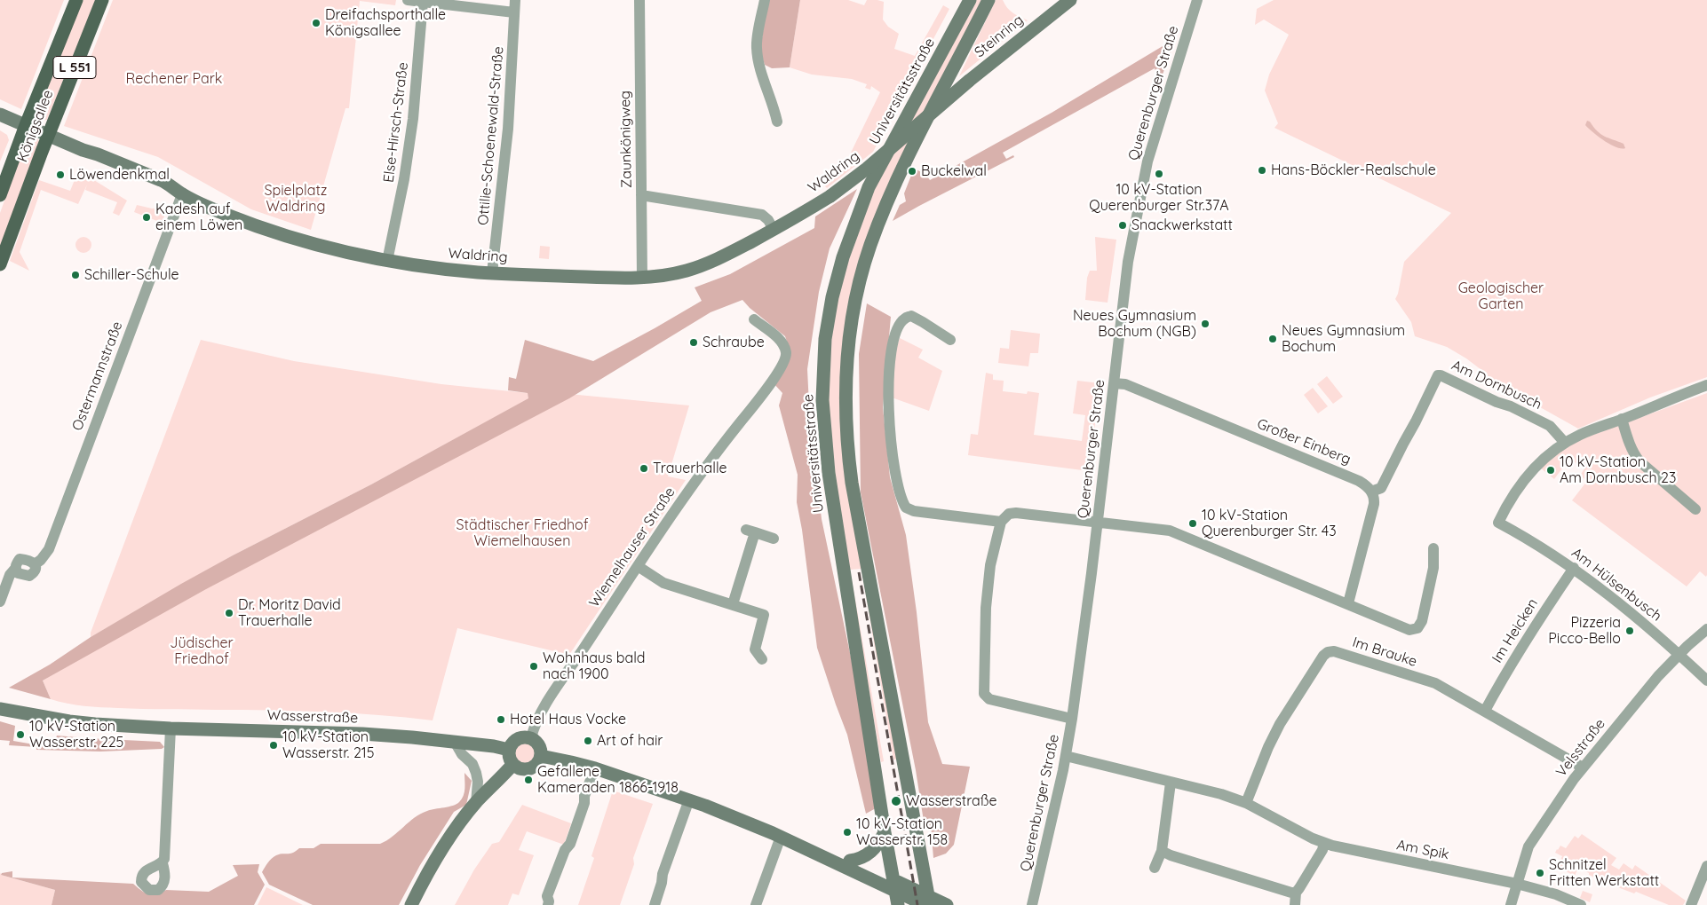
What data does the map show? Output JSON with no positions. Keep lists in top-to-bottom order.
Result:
{
  "streets": {
    "main road": [
      "Steinring",
      "L 551",
      "Universitätsstraße",
      "Königsallee",
      "Waldring",
      "Wasserstraße"
    ],
    "street": [
      "Querenburger Straße",
      "Else-Hirsch-Straße",
      "Ottilie-Schoenewald-Straße",
      "Zaunkönigweg",
      "Ostermannstraße",
      "Am Dornbusch",
      "Großer Einberg",
      "Wiemelhauser Straße",
      "Am Hülsenbusch",
      "Im Heicken",
      "Im Brauke",
      "Velsstraße",
      "Am Spik"
    ]
  },
  "crossings": [
    ["Steinring", "Waldring"],
    ["Querenburger Straße", "Großer Einberg"],
    ["Querenburger Straße", "Am Spik"],
    ["Else-Hirsch-Straße", "Waldring"],
    ["Königsallee", "Waldring"],
    ["Ottilie-Schoenewald-Straße", "Waldring"],
    ["Zaunkönigweg", "Waldring"],
    ["Waldring", "Ostermannstraße"],
    ["Am Dornbusch", "Großer Einberg"],
    ["Am Dornbusch", "Am Hülsenbusch"],
    ["Wiemelhauser Straße", "Wasserstraße"],
    ["Am Hülsenbusch", "Im Heicken"],
    ["Am Hülsenbusch", "Velsstraße"],
    ["Im Heicken", "Im Brauke"],
    ["Im Brauke", "Velsstraße"],
    ["Im Brauke", "Am Spik"],
    ["Velsstraße", "Am Spik"]
  ],
  "parks": [
    "Rechener Park",
    "Spielplatz Waldring",
    "Geologischer Garten",
    "Städtischer Friedhof Wiemelhausen",
    "Jüdischer Friedhof"
  ],
  "places": [
    "Dreifachsporthalle Königsallee",
    "Hans-Böckler-Realschule",
    "Buckelwal",
    "10 kV-Station Querenburger Str.37A",
    "Löwendenkmal",
    "Kadesh auf einem Löwen",
    "Snackwerkstatt",
    "Schiller-Schule",
    "Neues Gymnasium Bochum (NGB)",
    "Neues Gymnasium Bochum",
    "Schraube",
    "Trauerhalle",
    "10 kV-Station Am Dornbusch 23",
    "10 kV-Station Querenburger Str. 43",
    "Dr. Moritz David Trauerhalle",
    "Pizzeria Picco-Bello",
    "Wohnhaus bald nach 1900",
    "Hotel Haus Vocke",
    "10 kV-Station Wasserstr. 225",
    "Art of hair",
    "10 kV-Station Wasserstr. 215",
    "Gefallene Kameraden 1866-1918",
    "Wasserstraße",
    "10 kV-Station Wasserstr. 158",
    "Schnitzel Fritten Werkstatt"
  ]
}
